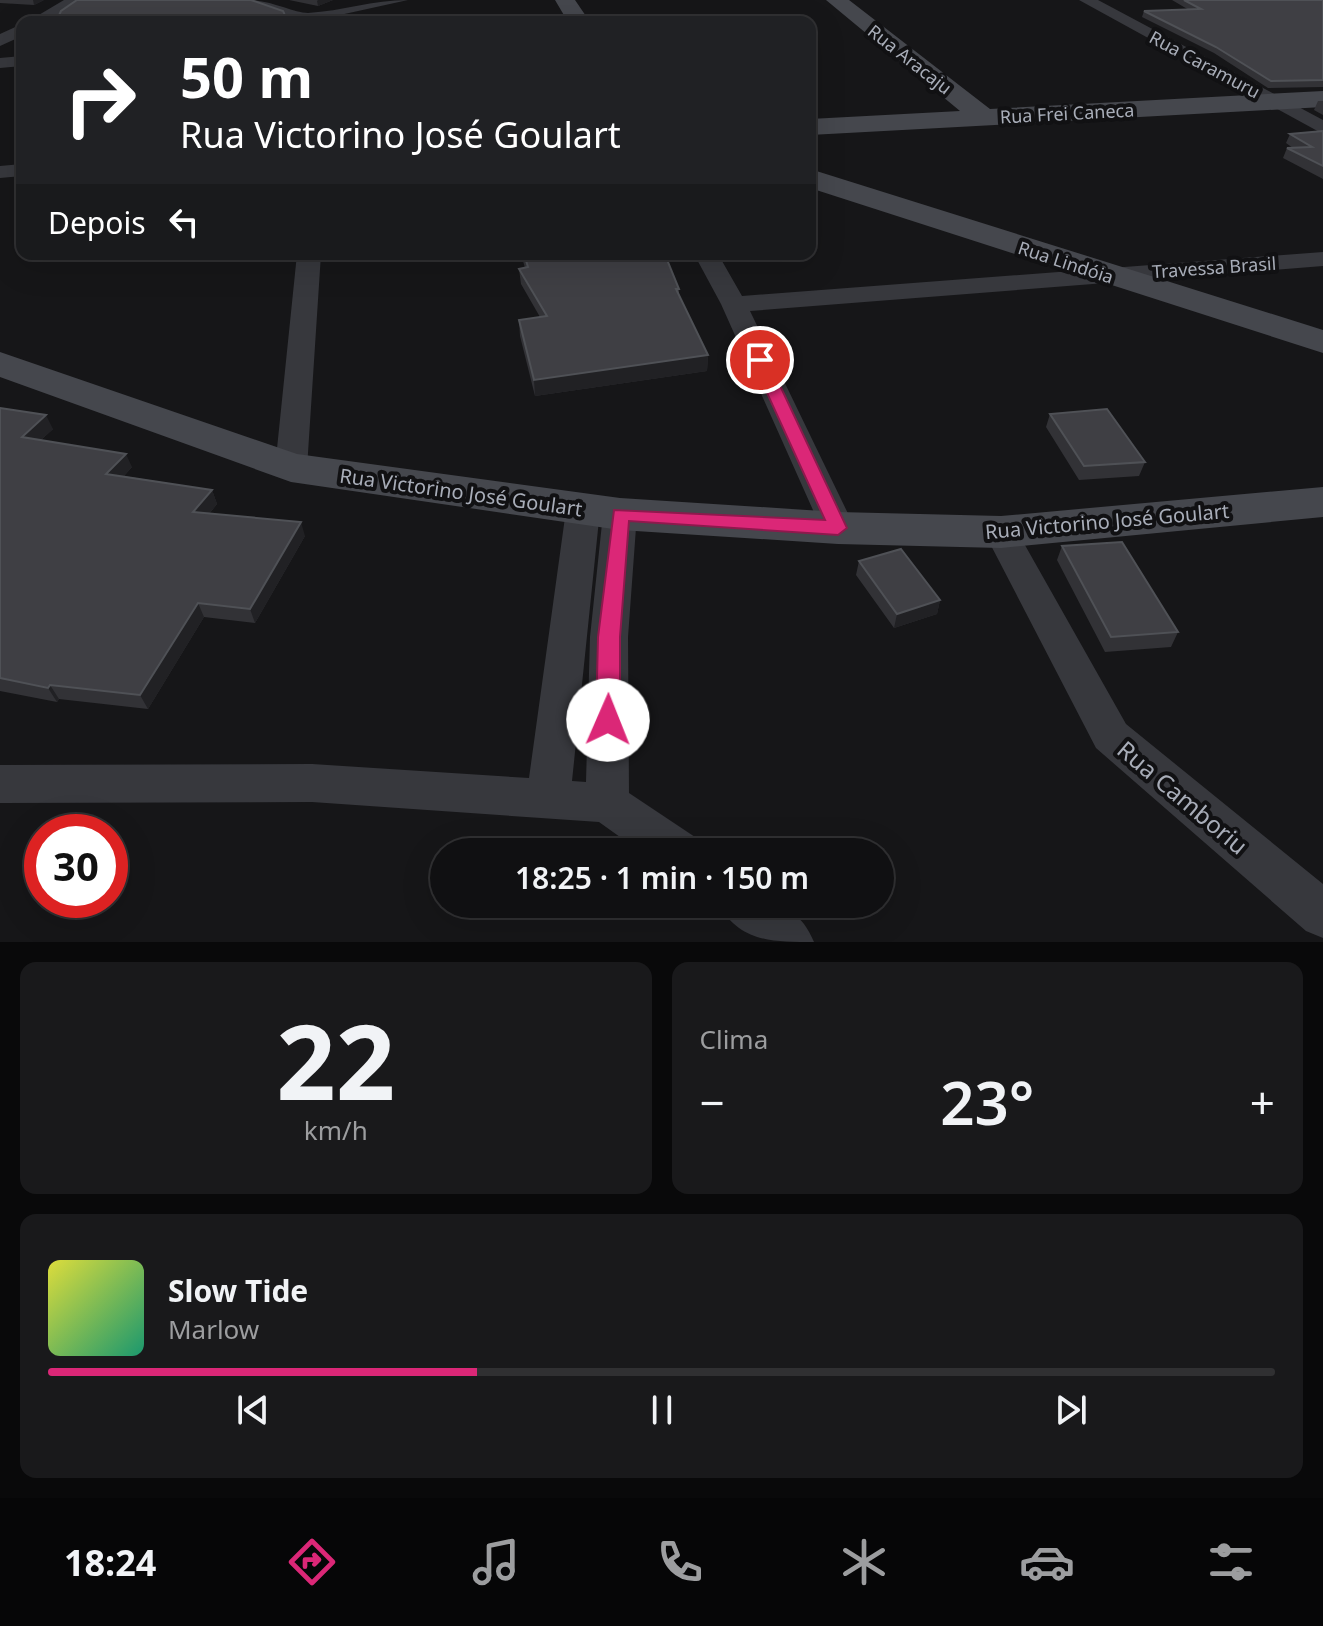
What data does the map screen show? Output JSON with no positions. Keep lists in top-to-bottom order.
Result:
{
  "streets": {
    "street": [
      "Rua Aracaju",
      "Rua Caramuru",
      "Rua Frei Caneca",
      "Rua Lindóia",
      "Travessa Brasil",
      "Rua Victorino José Goulart",
      "Rua Camboriu"
    ]
  },
  "crossings": [
    ["Rua Aracaju", "Rua Frei Caneca"],
    ["Rua Caramuru", "Rua Frei Caneca"],
    ["Rua Lindóia", "Travessa Brasil"],
    ["Rua Victorino José Goulart", "Rua Camboriu"]
  ],
  "page": {
    "turn": ["50 m", "Rua Victorino José Goulart"],
    "then": "Depois",
    "limit": "30",
    "trip": "18:25 · 1 min · 150 m",
    "tile": [
      ["22", "km/h"],
      "Clima"
    ],
    "heat": ["−", "23°", "+"],
    "song": ["Slow Tide", "Marlow"],
    "tabs": "18:24"
  }
}
